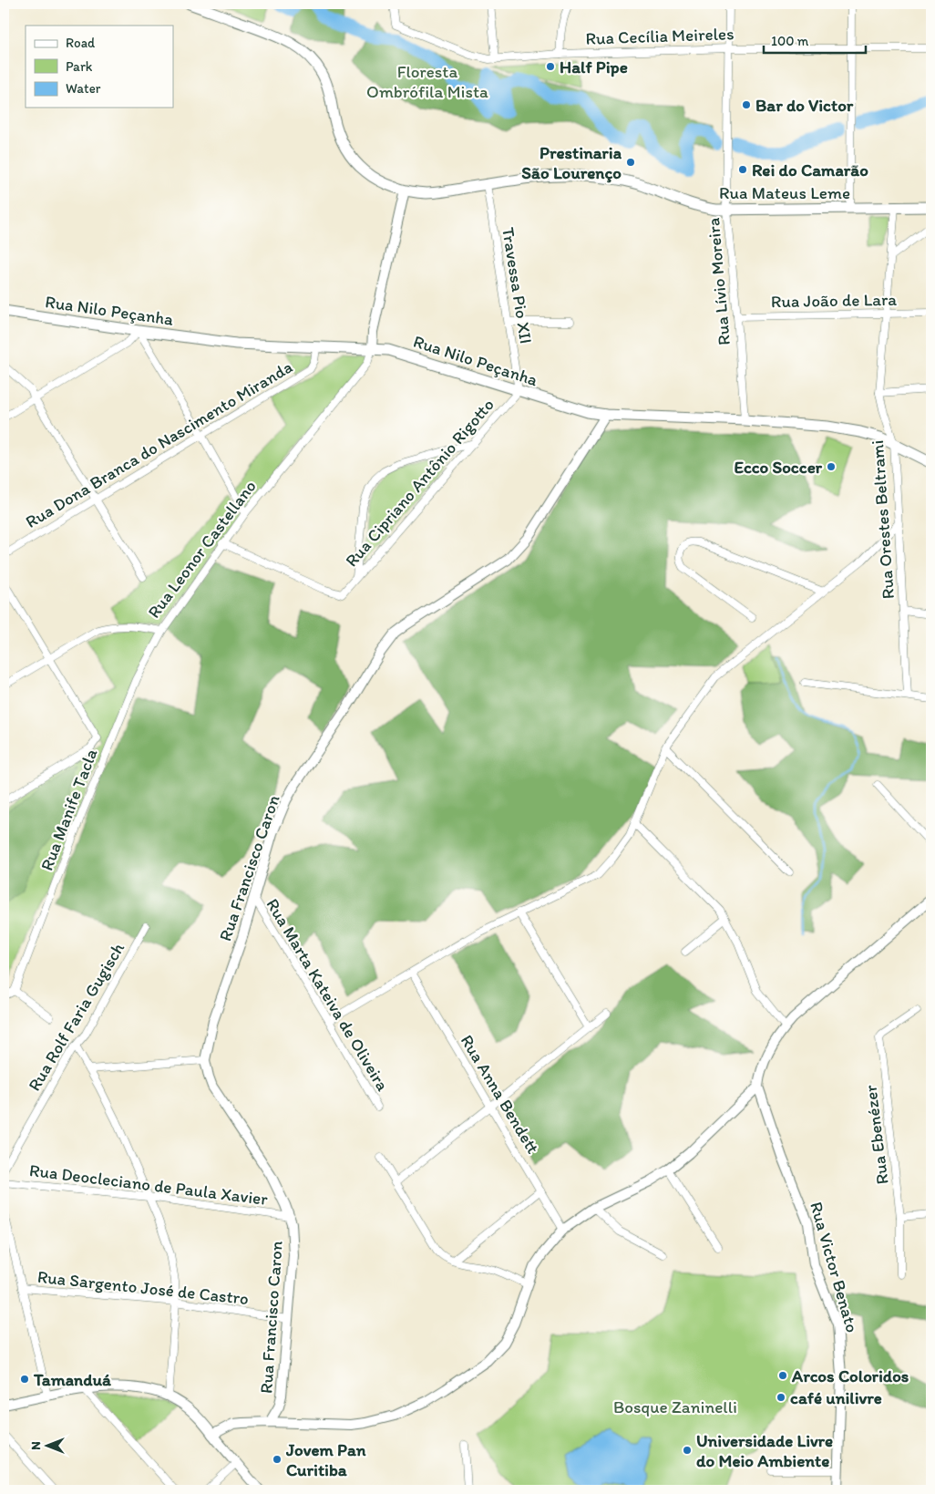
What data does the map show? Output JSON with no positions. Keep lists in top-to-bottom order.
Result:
{
  "streets": {
    "main road": ["Rua Mateus Leme", "Rua Nilo Peçanha"],
    "street": [
      "Rua Cecília Meireles",
      "Rua Lívio Moreira",
      "Travessa Pio XII",
      "Rua João de Lara",
      "Rua Dona Branca do Nascimento Miranda",
      "Rua Cipriano Antônio Rigotto",
      "Rua Orestes Beltrami",
      "Rua Leonor Castellano",
      "Rua Manife Tacla",
      "Rua Francisco Caron",
      "Rua Marta Kateiva de Oliveira",
      "Rua Rolf Faria Gugisch",
      "Rua Anna Bendett",
      "Rua Ebenézer",
      "Rua Deocleciano de Paula Xavier",
      "Rua Victor Benato",
      "Rua Sargento José de Castro"
    ]
  },
  "crossings": [
    ["Rua Cecília Meireles", "Rua Lívio Moreira"],
    ["Rua Mateus Leme", "Rua Lívio Moreira"],
    ["Rua Mateus Leme", "Travessa Pio XII"],
    ["Rua Mateus Leme", "Rua Orestes Beltrami"],
    ["Rua Lívio Moreira", "Rua João de Lara"],
    ["Rua Lívio Moreira", "Rua Nilo Peçanha"],
    ["Travessa Pio XII", "Rua Nilo Peçanha"],
    ["Travessa Pio XII", "Rua Cipriano Antônio Rigotto"],
    ["Rua João de Lara", "Rua Orestes Beltrami"],
    ["Rua Nilo Peçanha", "Rua Dona Branca do Nascimento Miranda"],
    ["Rua Nilo Peçanha", "Rua Cipriano Antônio Rigotto"],
    ["Rua Nilo Peçanha", "Rua Orestes Beltrami"],
    ["Rua Nilo Peçanha", "Rua Leonor Castellano"],
    ["Rua Nilo Peçanha", "Rua Francisco Caron"],
    ["Rua Cipriano Antônio Rigotto", "Rua Leonor Castellano"],
    ["Rua Leonor Castellano", "Rua Manife Tacla"],
    ["Rua Francisco Caron", "Rua Marta Kateiva de Oliveira"],
    ["Rua Francisco Caron", "Rua Deocleciano de Paula Xavier"],
    ["Rua Francisco Caron", "Rua Sargento José de Castro"]
  ],
  "parks": ["Floresta Ombrófila Mista", "Bosque Zaninelli"],
  "places": [
    "Half Pipe",
    "Bar do Victor",
    "Prestinaria São Lourenço",
    "Rei do Camarão",
    "Ecco Soccer",
    "Arcos Coloridos",
    "Tamanduá",
    "café unilivre",
    "Universidade Livre do Meio Ambiente",
    "Jovem Pan Curitiba"
  ],
  "legend": ["Road", "Park", "Water"],
  "scale_bar": "100 m",
  "north": "left"
}
